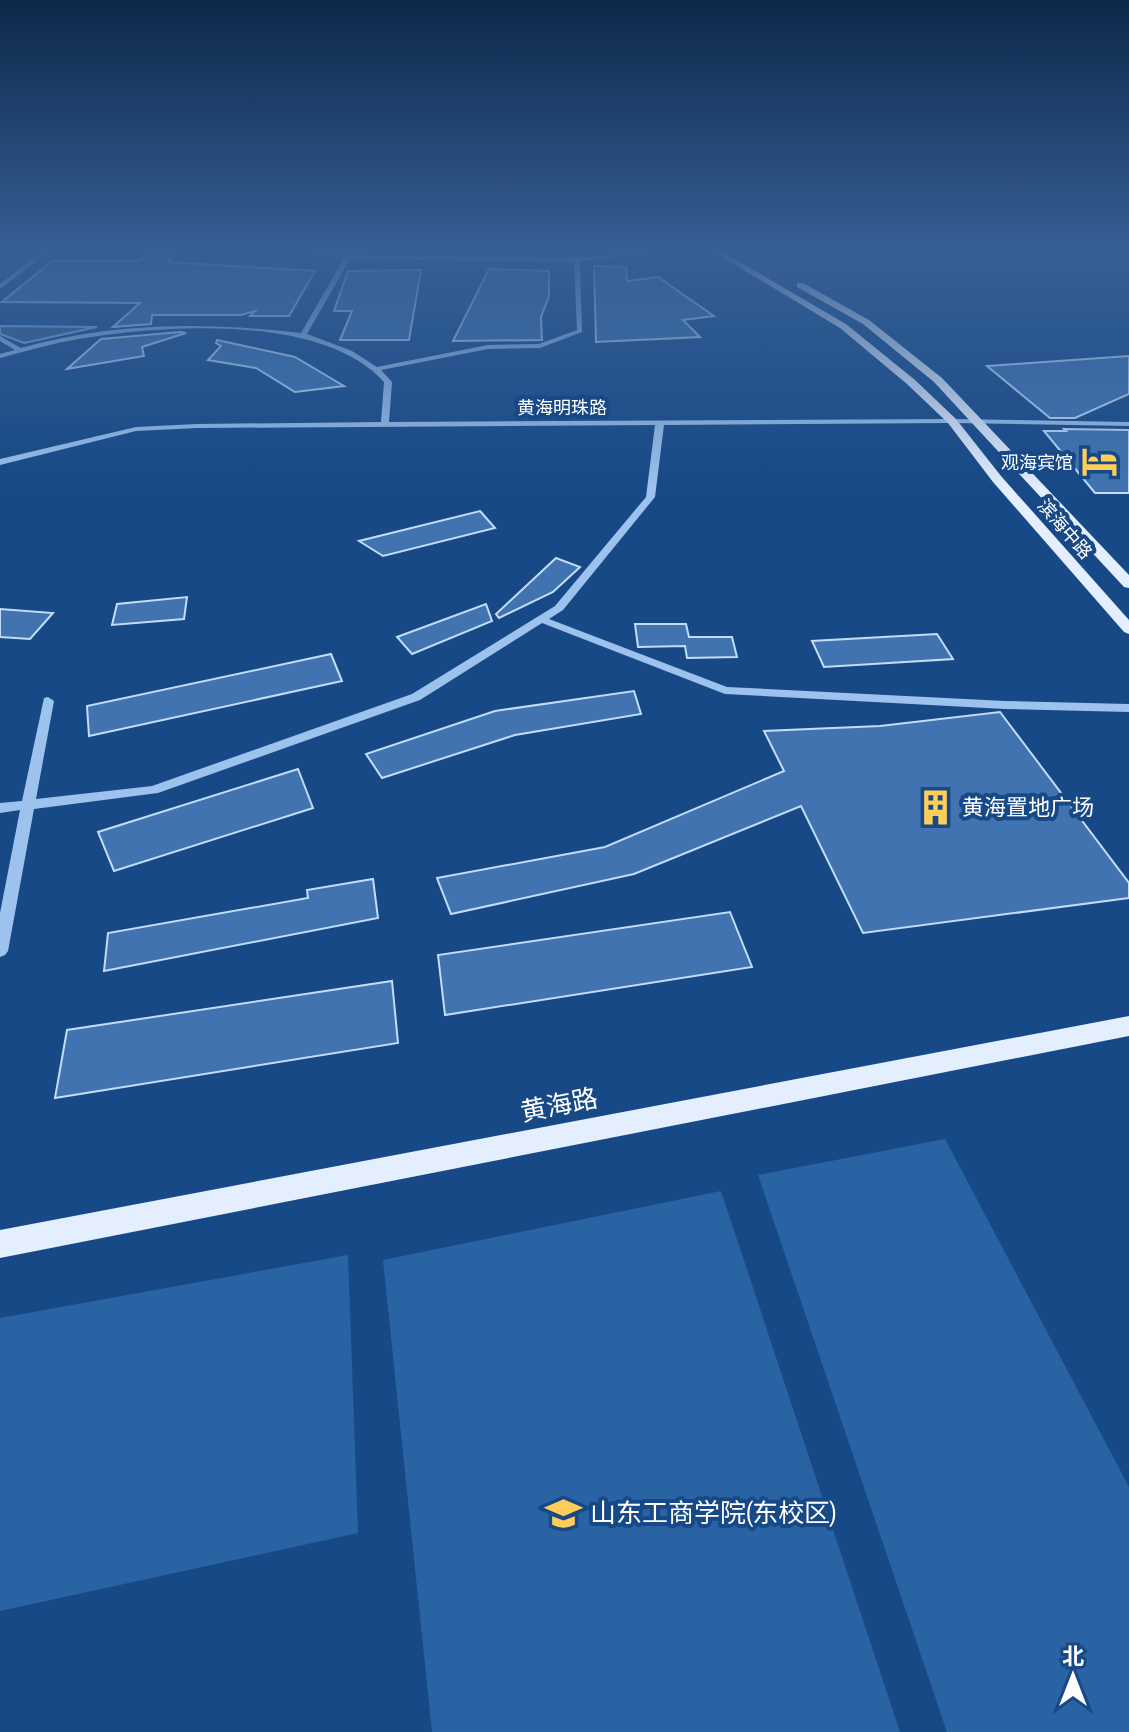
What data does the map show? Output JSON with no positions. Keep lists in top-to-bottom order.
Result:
{
  "streets": {
    "main road": ["滨海中路", "黄海路"],
    "street": ["黄海明珠路"]
  },
  "crossings": [
    ["黄海明珠路", "滨海中路"]
  ],
  "places": {
    "hotel": ["观海宾馆"],
    "building": ["黄海置地广场"],
    "school or university": ["山东工商学院(东校区)"]
  },
  "north": "top"
}
